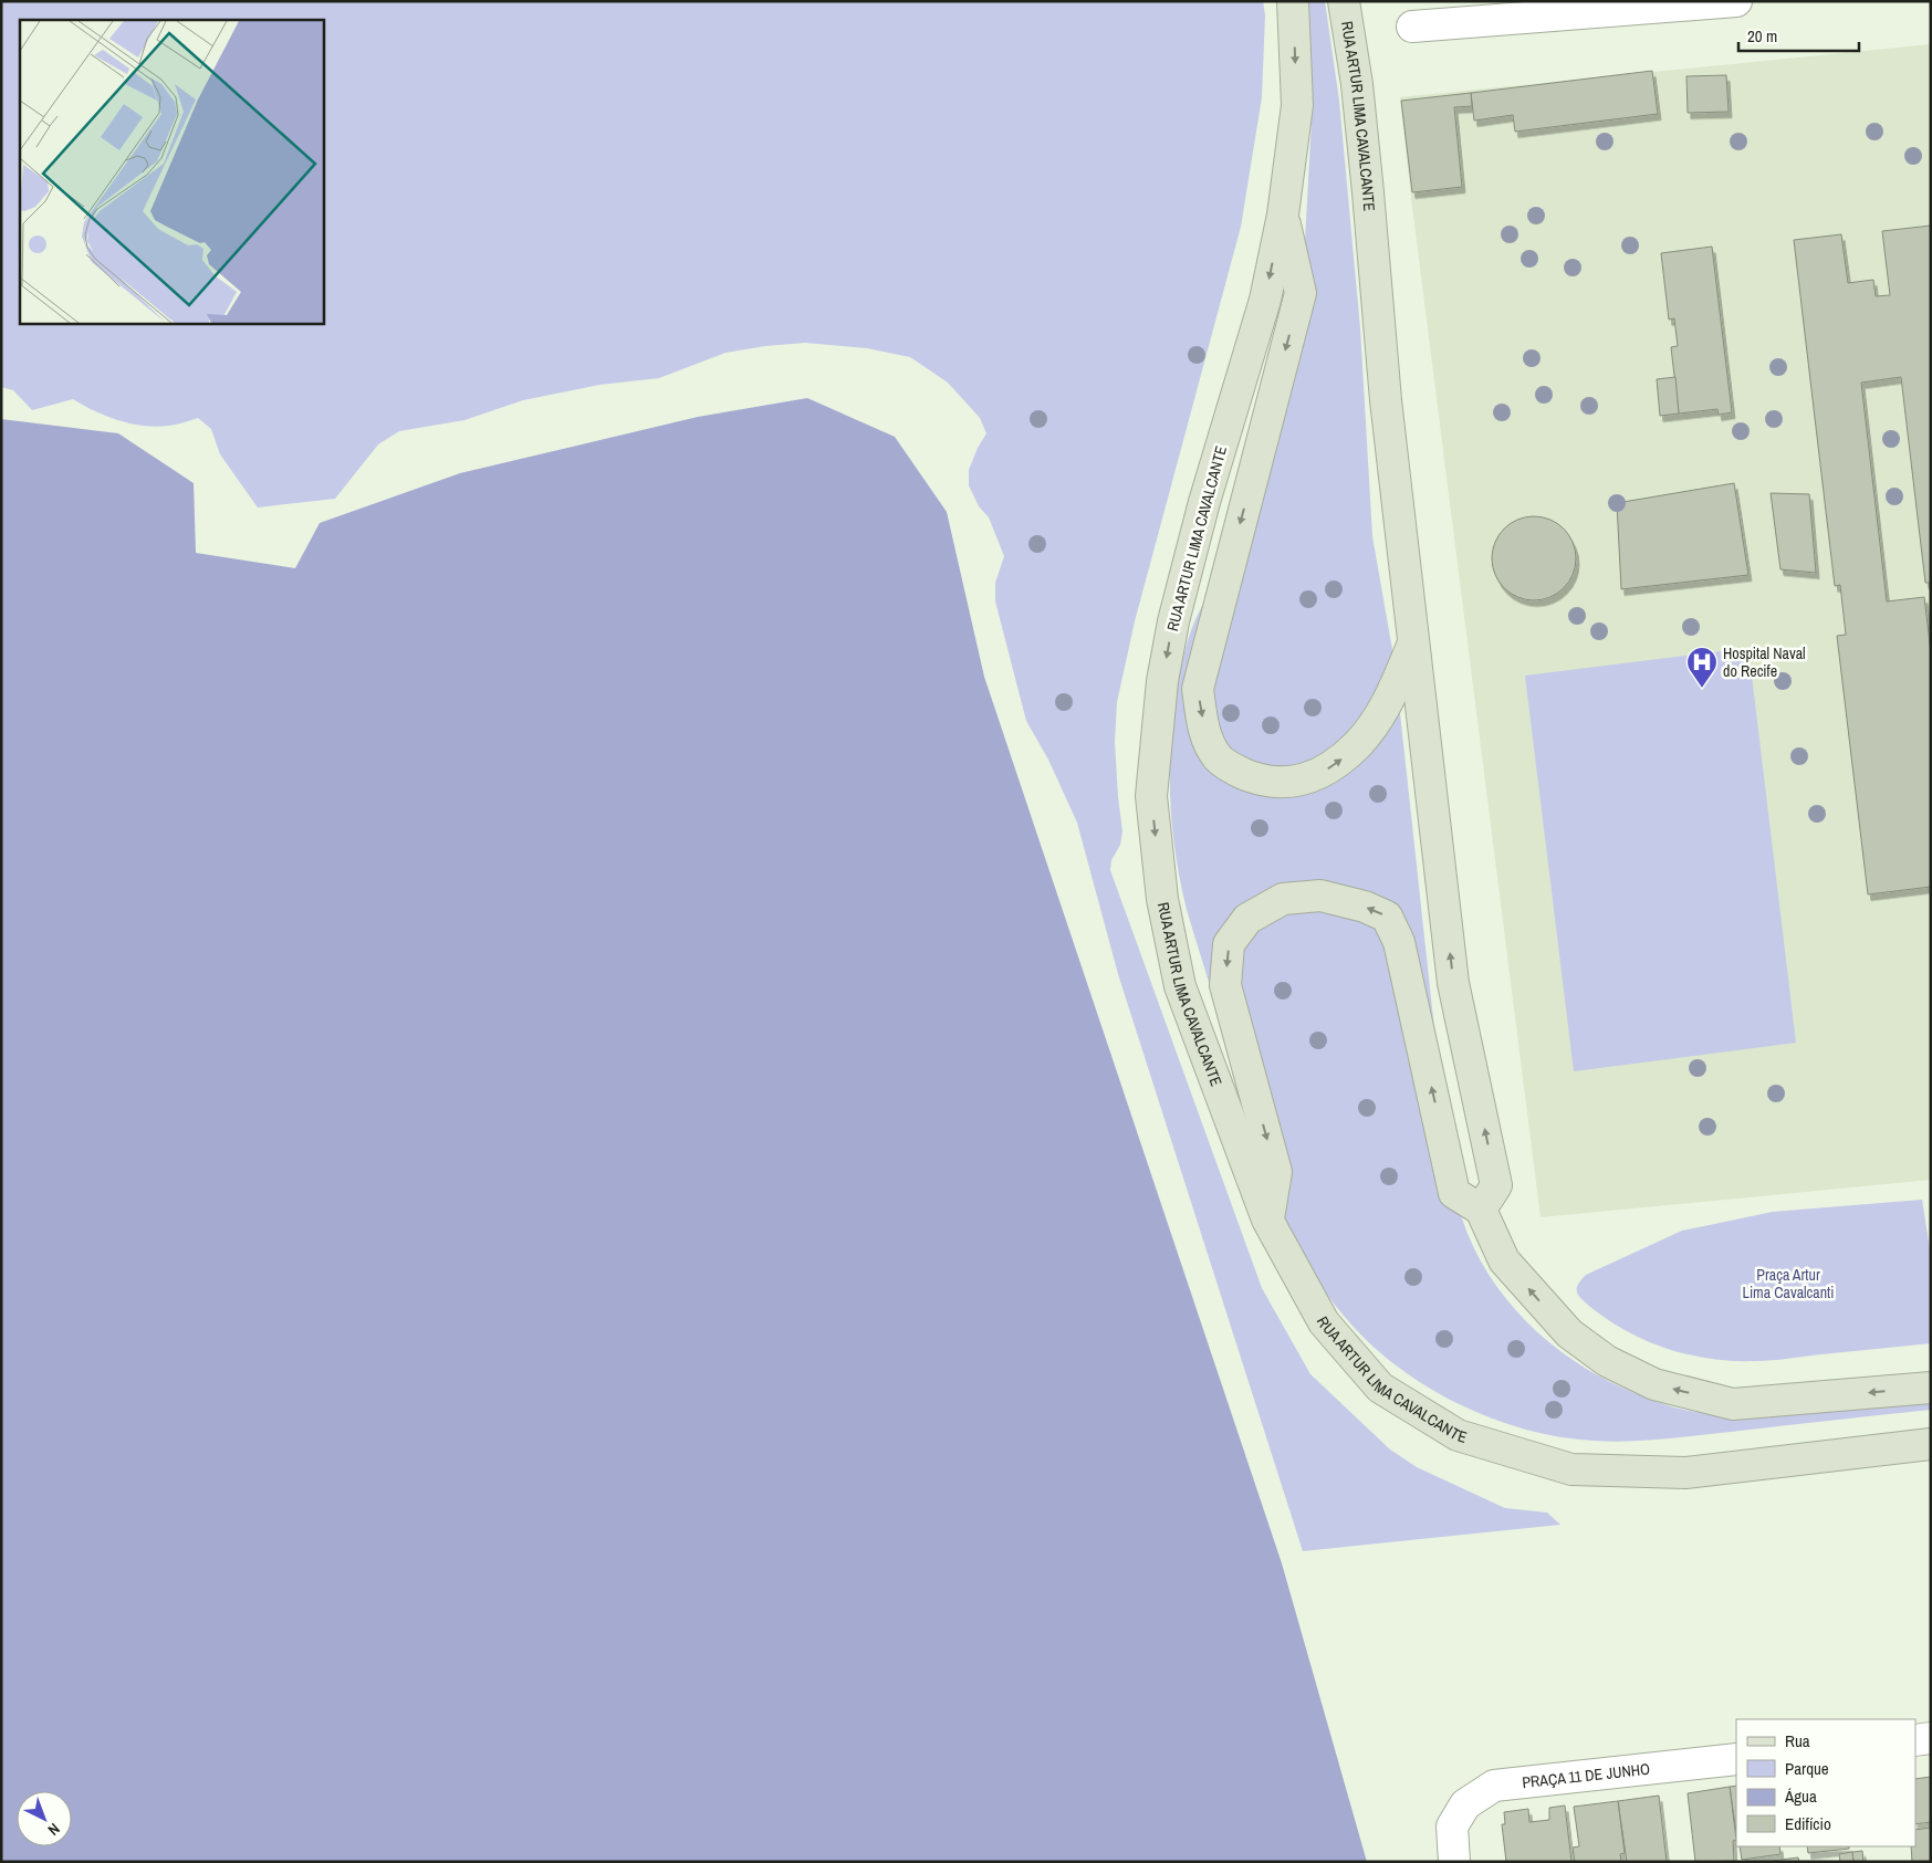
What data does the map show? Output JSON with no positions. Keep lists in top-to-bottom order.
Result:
{
  "streets": {
    "main road": ["RUA ARTUR LIMA CAVALCANTE"],
    "street": ["PRAÇA 11 DE JUNHO"]
  },
  "parks": ["Praça Artur Lima Cavalcanti"],
  "places": {
    "hospital": ["Hospital Naval do Recife"]
  },
  "legend": [
    "Rua",
    "Parque",
    "Água",
    "Edifício"
  ],
  "scale_bar": "20 m",
  "north": "bottom right"
}
